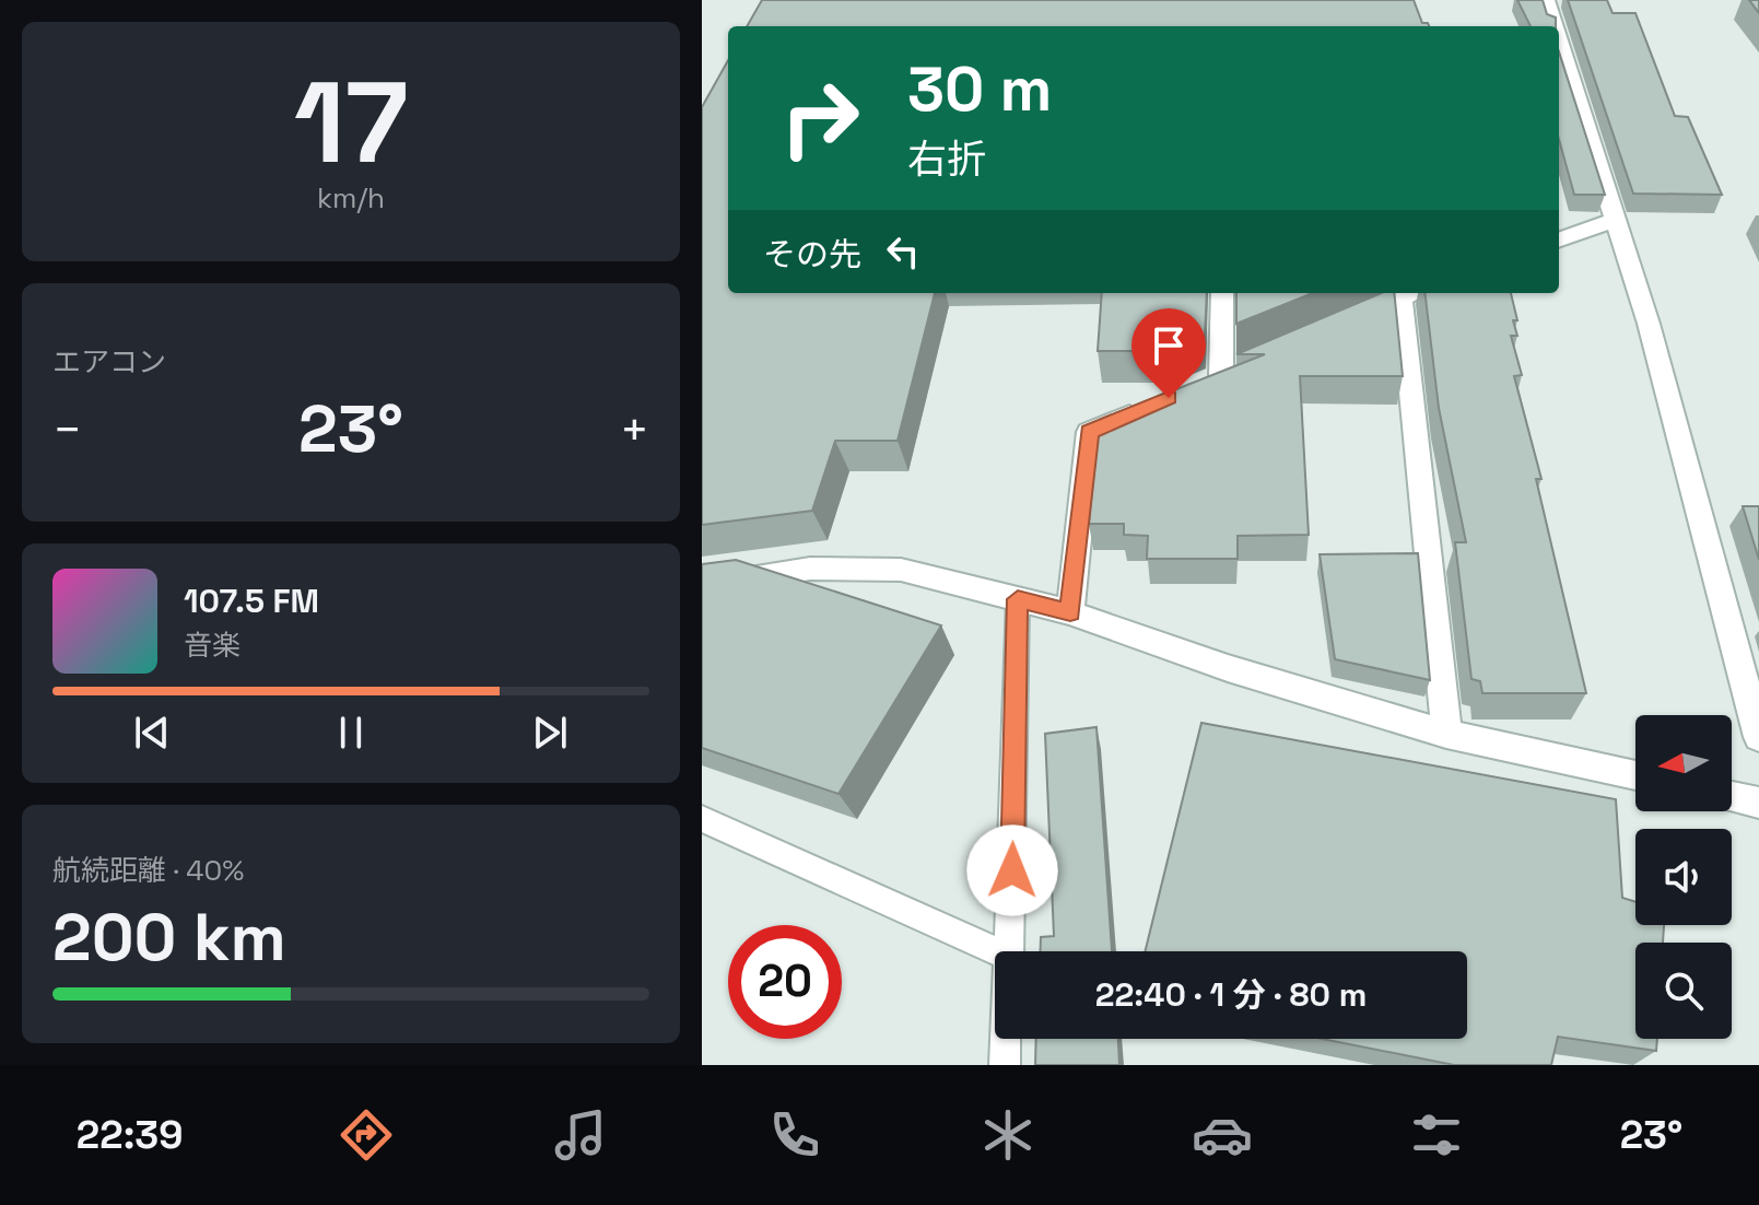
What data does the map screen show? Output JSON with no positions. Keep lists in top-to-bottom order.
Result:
{
  "north": "left",
  "page": {
    "tile": [
      ["17", "km/h"],
      "エアコン",
      ["航続距離 · 40%", "200 km"]
    ],
    "turn": ["30 m", "右折"],
    "then": "その先",
    "heat": ["−", "23°", "+"],
    "song": ["107.5 FM", "音楽"],
    "limit": "20",
    "trip": "22:40 · 1 分 · 80 m",
    "tabs": ["22:39", "23°"]
  }
}
